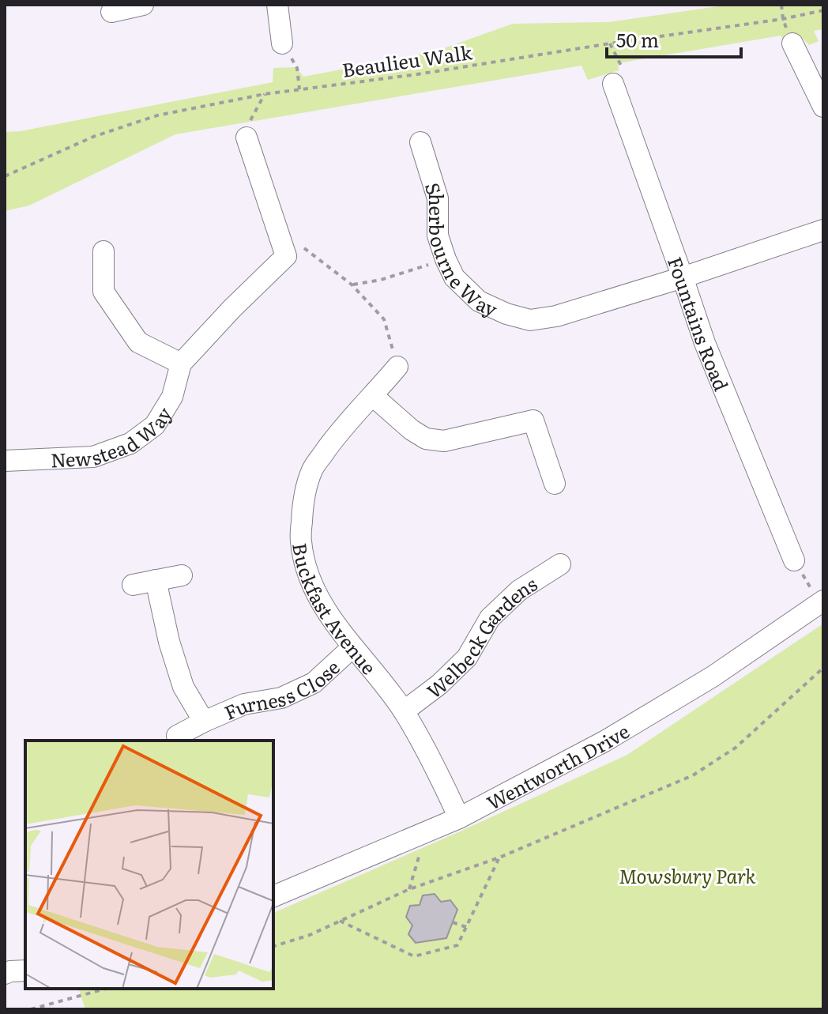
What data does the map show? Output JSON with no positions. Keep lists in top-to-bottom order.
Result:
{
  "streets": {
    "street": [
      "Sherbourne Way",
      "Fountains Road",
      "Newstead Way",
      "Buckfast Avenue",
      "Welbeck Gardens",
      "Furness Close",
      "Wentworth Drive"
    ],
    "path": ["Beaulieu Walk"]
  },
  "crossings": [
    ["Sherbourne Way", "Fountains Road"],
    ["Buckfast Avenue", "Welbeck Gardens"],
    ["Buckfast Avenue", "Furness Close"],
    ["Buckfast Avenue", "Wentworth Drive"]
  ],
  "parks": ["Mowsbury Park"],
  "scale_bar": "50 m"
}
